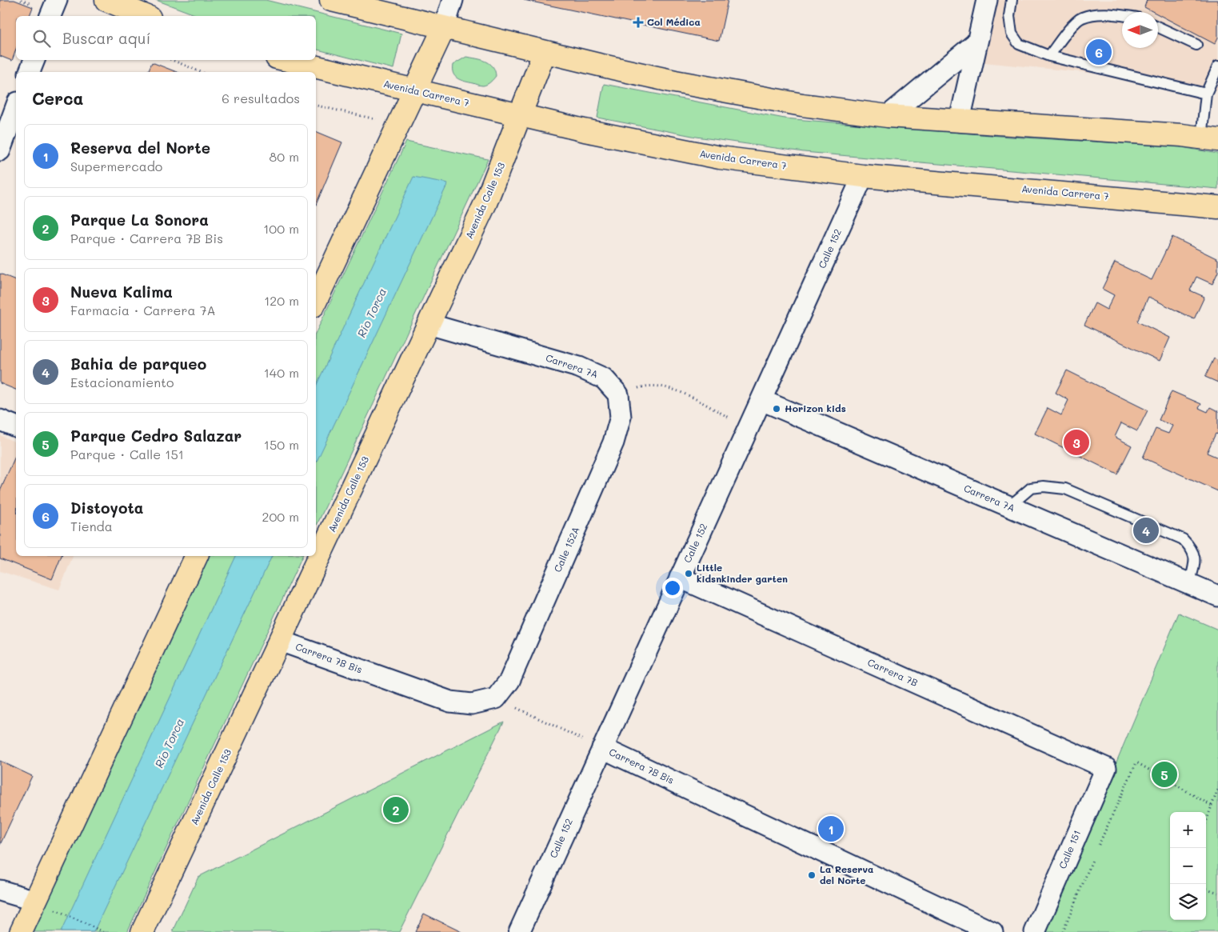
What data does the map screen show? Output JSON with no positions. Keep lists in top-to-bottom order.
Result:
{
  "streets": {
    "main road": ["Avenida Carrera 7", "Avenida Calle 153"],
    "street": [
      "Calle 152",
      "Carrera 7A",
      "Calle 152A",
      "Carrera 7B Bis",
      "Carrera 7B",
      "Calle 151"
    ]
  },
  "crossings": [
    ["Avenida Carrera 7", "Avenida Calle 153"],
    ["Avenida Carrera 7", "Calle 152"],
    ["Avenida Calle 153", "Carrera 7A"],
    ["Avenida Calle 153", "Carrera 7B Bis"],
    ["Calle 152", "Carrera 7A"],
    ["Calle 152", "Carrera 7B Bis"],
    ["Calle 152", "Carrera 7B"],
    ["Carrera 7A", "Calle 152A"],
    ["Calle 152A", "Carrera 7B Bis"],
    ["Carrera 7B", "Calle 151"]
  ],
  "water": ["Río Torca"],
  "places": {
    "health": ["Col Médica"],
    "other": ["Horizon kids", "Little kidsnkinder garten", "La Reserva del Norte"]
  },
  "north": "left",
  "page": {
    "search": "Buscar aquí",
    "pins": [
      "6",
      "3",
      "4",
      "5",
      "2",
      "1"
    ],
    "heading": ["Cerca", "6 resultados"],
    "list": [
      {
        "mark": "1",
        "name": "Reserva del Norte",
        "note": "Supermercado",
        "value": "80 m"
      },
      {
        "mark": "2",
        "name": "Parque La Sonora",
        "note": "Parque · Carrera 7B Bis",
        "value": "100 m"
      },
      {
        "mark": "3",
        "name": "Nueva Kalima",
        "note": "Farmacia · Carrera 7A",
        "value": "120 m"
      },
      {
        "mark": "4",
        "name": "Bahia de parqueo",
        "note": "Estacionamiento",
        "value": "140 m"
      },
      {
        "mark": "5",
        "name": "Parque Cedro Salazar",
        "note": "Parque · Calle 151",
        "value": "150 m"
      },
      {
        "mark": "6",
        "name": "Distoyota",
        "note": "Tienda",
        "value": "200 m"
      }
    ],
    "map_buttons": ["+", "−"]
  }
}
